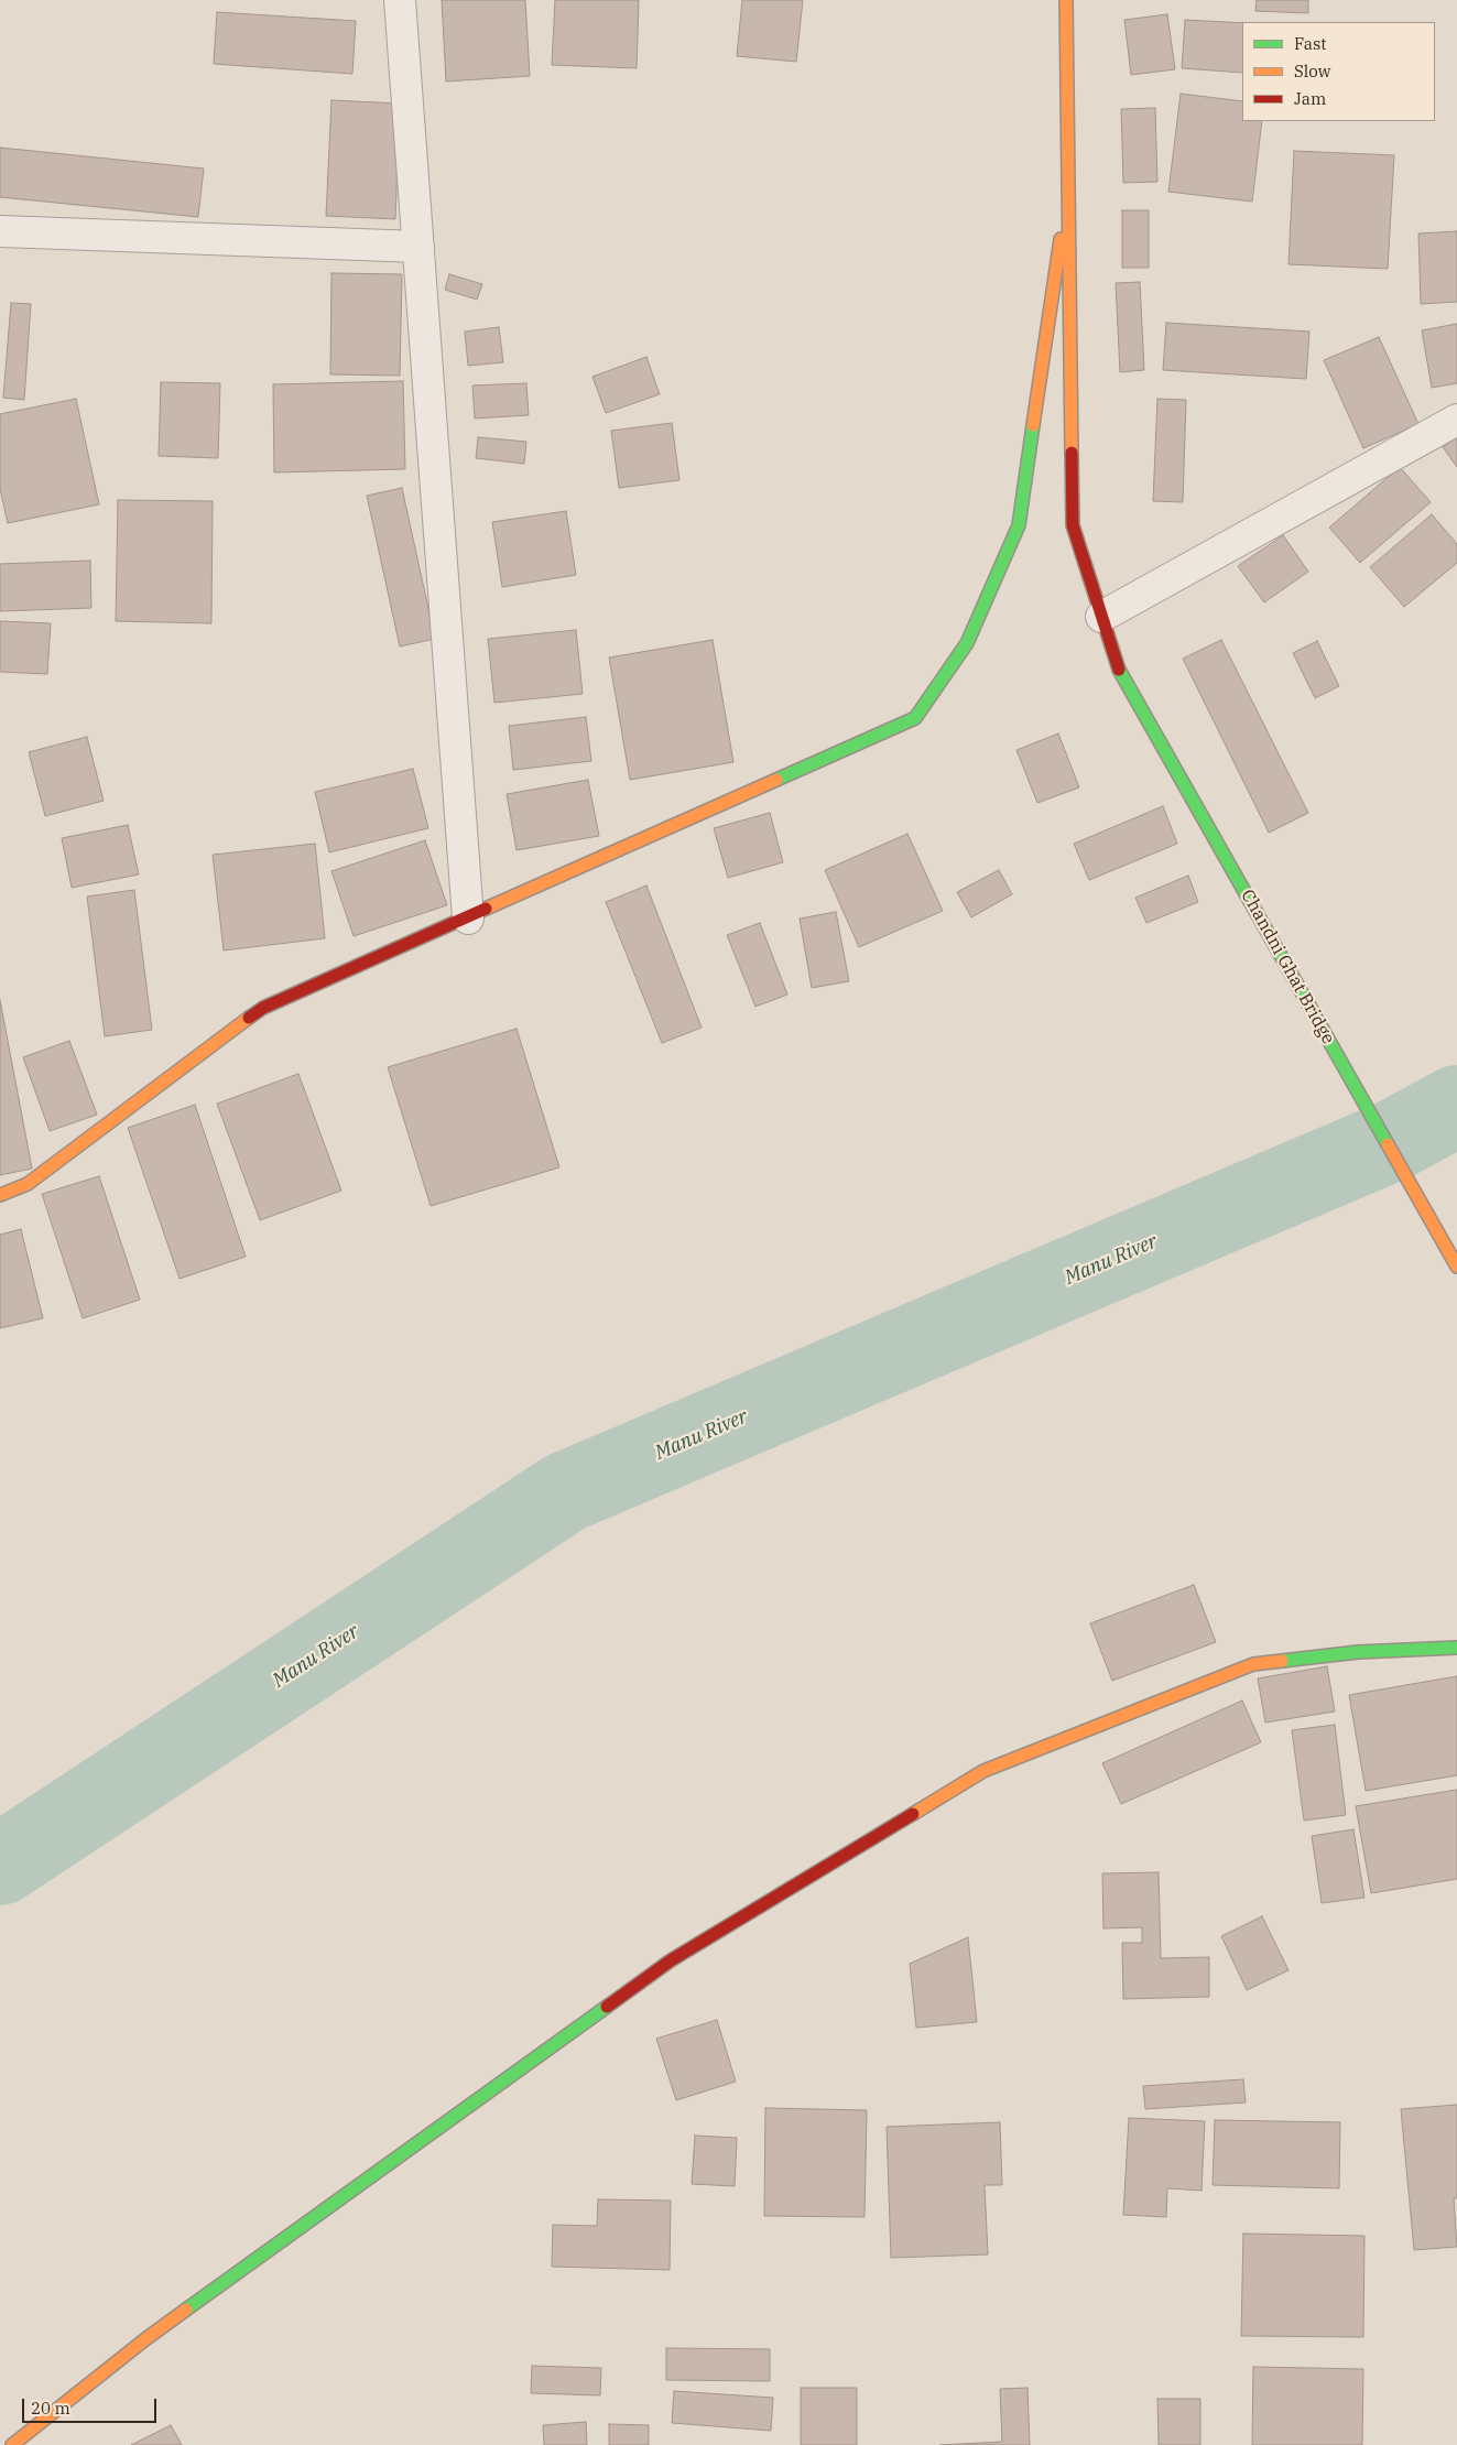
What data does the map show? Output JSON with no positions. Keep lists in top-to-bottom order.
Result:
{
  "streets": {
    "main road": ["Chandni Ghat Bridge"]
  },
  "water": ["Manu River"],
  "legend": ["Fast", "Slow", "Jam"],
  "scale_bar": "20 m"
}
